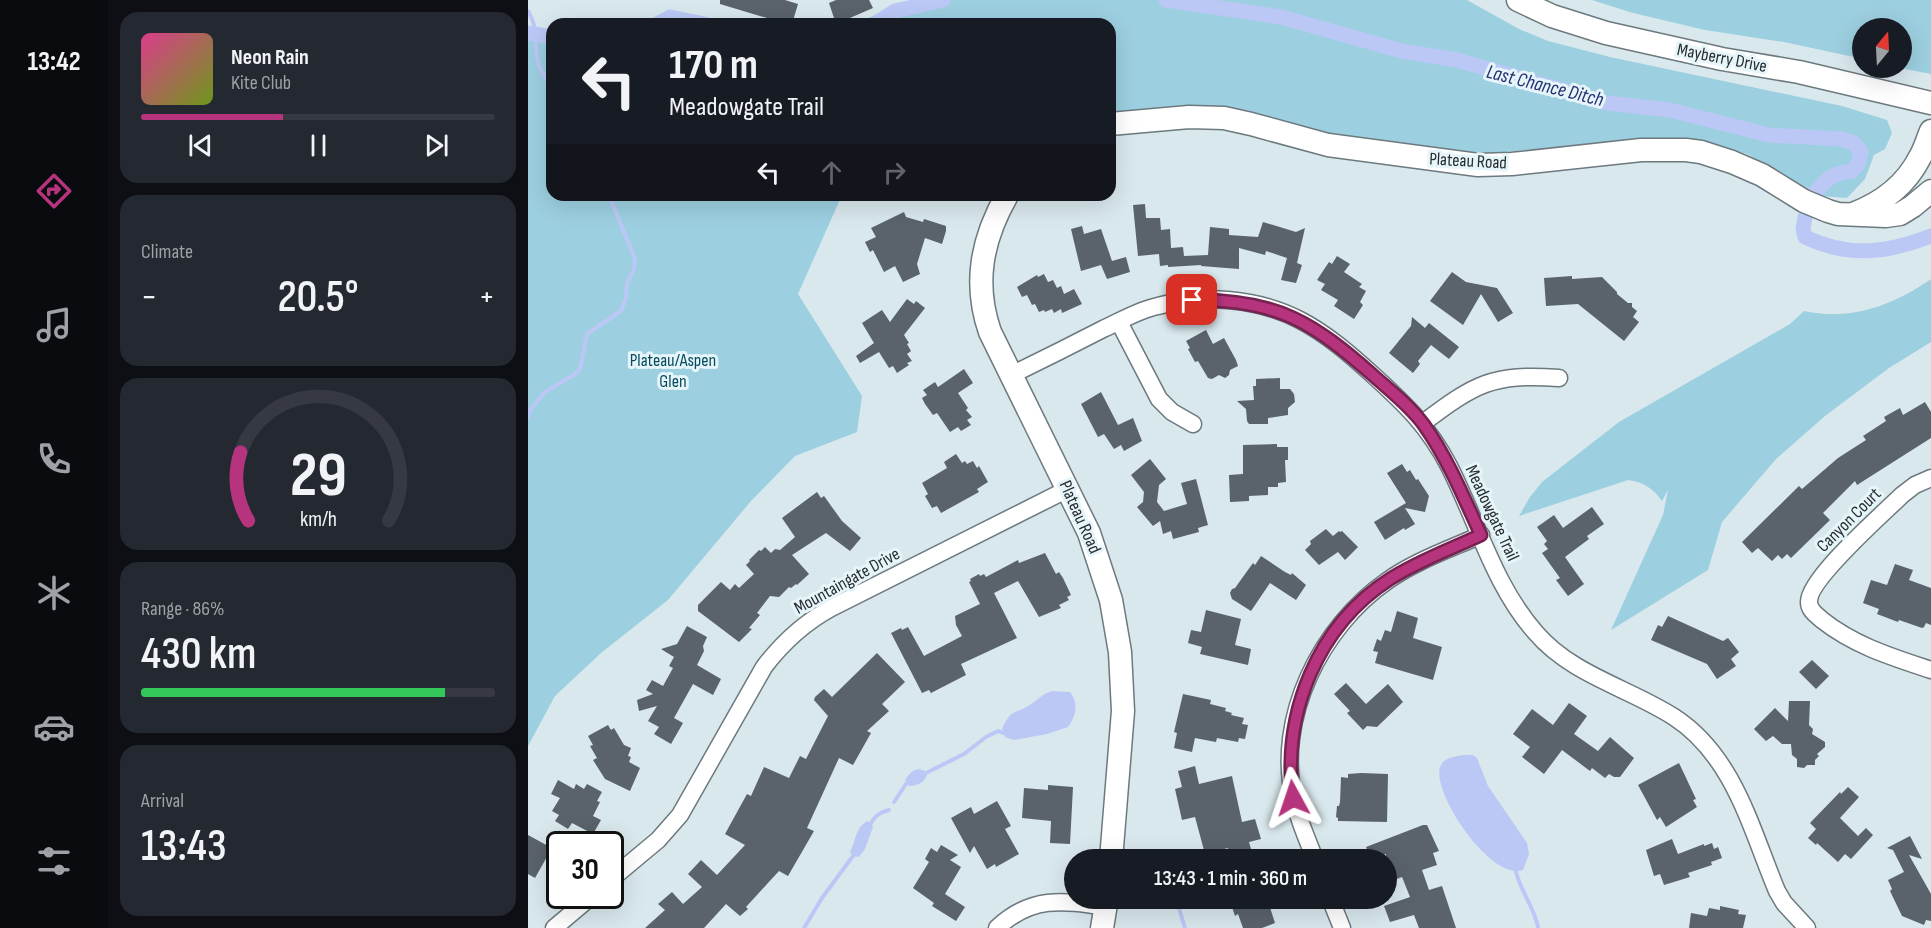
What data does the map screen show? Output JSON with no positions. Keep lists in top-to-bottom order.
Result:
{
  "streets": {
    "street": [
      "Mayberry Drive",
      "Plateau Road",
      "Meadowgate Trail",
      "Canyon Court",
      "Mountaingate Drive"
    ]
  },
  "crossings": [
    ["Plateau Road", "Meadowgate Trail"],
    ["Plateau Road", "Mountaingate Drive"]
  ],
  "water": ["Last Chance Ditch"],
  "parks": ["Plateau/Aspen Glen"],
  "north": "top",
  "page": {
    "tabs": "13:42",
    "turn": ["170 m", "Meadowgate Trail"],
    "song": ["Neon Rain", "Kite Club"],
    "tile": [
      "Climate",
      ["Range · 86%", "430 km"],
      ["Arrival", "13:43"]
    ],
    "heat": ["−", "20.5°", "+"],
    "limit": "30",
    "trip": "13:43 · 1 min · 360 m",
    "gauge": ["29", "km/h"]
  }
}
